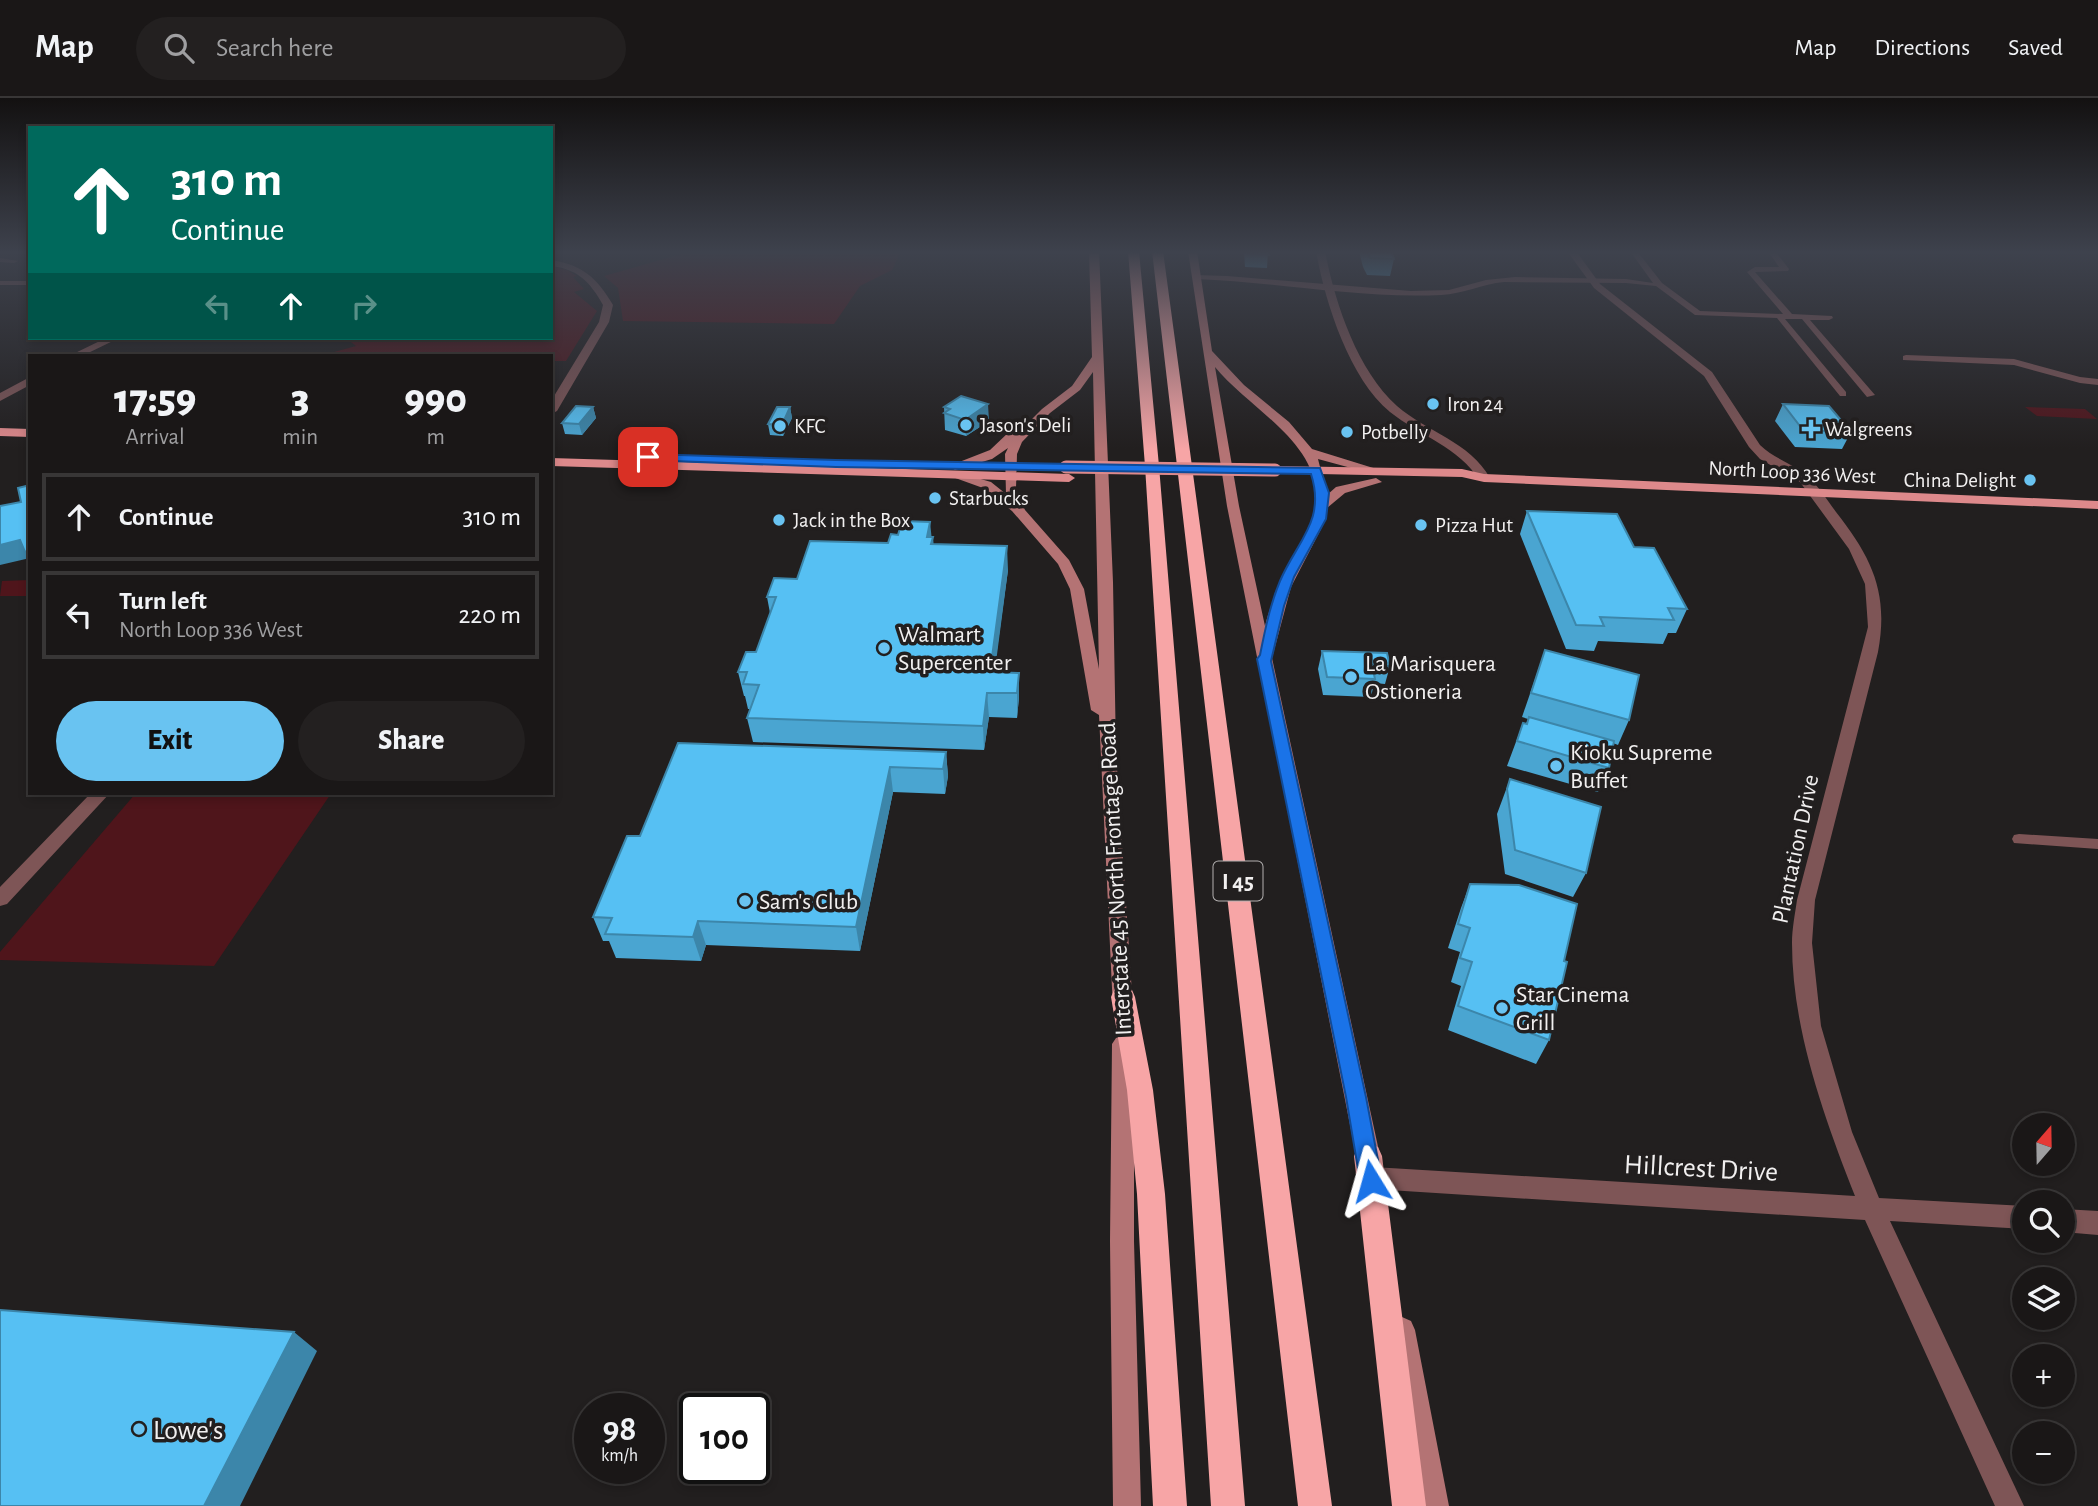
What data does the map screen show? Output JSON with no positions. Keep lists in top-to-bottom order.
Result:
{
  "streets": {
    "highway": ["I 45"],
    "main road": ["North Loop 336 West", "Interstate 45 North Frontage Road"],
    "street": ["Plantation Drive", "Hillcrest Drive"]
  },
  "crossings": [
    ["North Loop 336 West", "Plantation Drive"],
    ["Plantation Drive", "Hillcrest Drive"]
  ],
  "places": {
    "other": [
      "Iron 24",
      "Jason's Deli",
      "KFC",
      "Potbelly",
      "China Delight",
      "Starbucks",
      "Jack in the Box",
      "Pizza Hut",
      "Walmart Supercenter",
      "La Marisquera Ostioneria",
      "Kioku Supreme Buffet",
      "Sam's Club",
      "Star Cinema Grill",
      "Lowe's"
    ],
    "health": ["Walgreens"]
  },
  "north": "top",
  "page": {
    "header": "Map",
    "search": "Search here",
    "nav": ["Map", "Directions", "Saved"],
    "turn": ["310 m", "Continue"],
    "eta": [
      "17:59",
      "Arrival",
      "3",
      "min",
      "990",
      "m"
    ],
    "list": [
      {
        "name": "Continue",
        "value": "310 m"
      },
      {
        "name": "Turn left",
        "note": "North Loop 336 West",
        "value": "220 m"
      }
    ],
    "buttons": ["Exit", "Share"],
    "map_buttons": ["+", "−"],
    "speed": "98 km/h",
    "limit": "100"
  }
}
